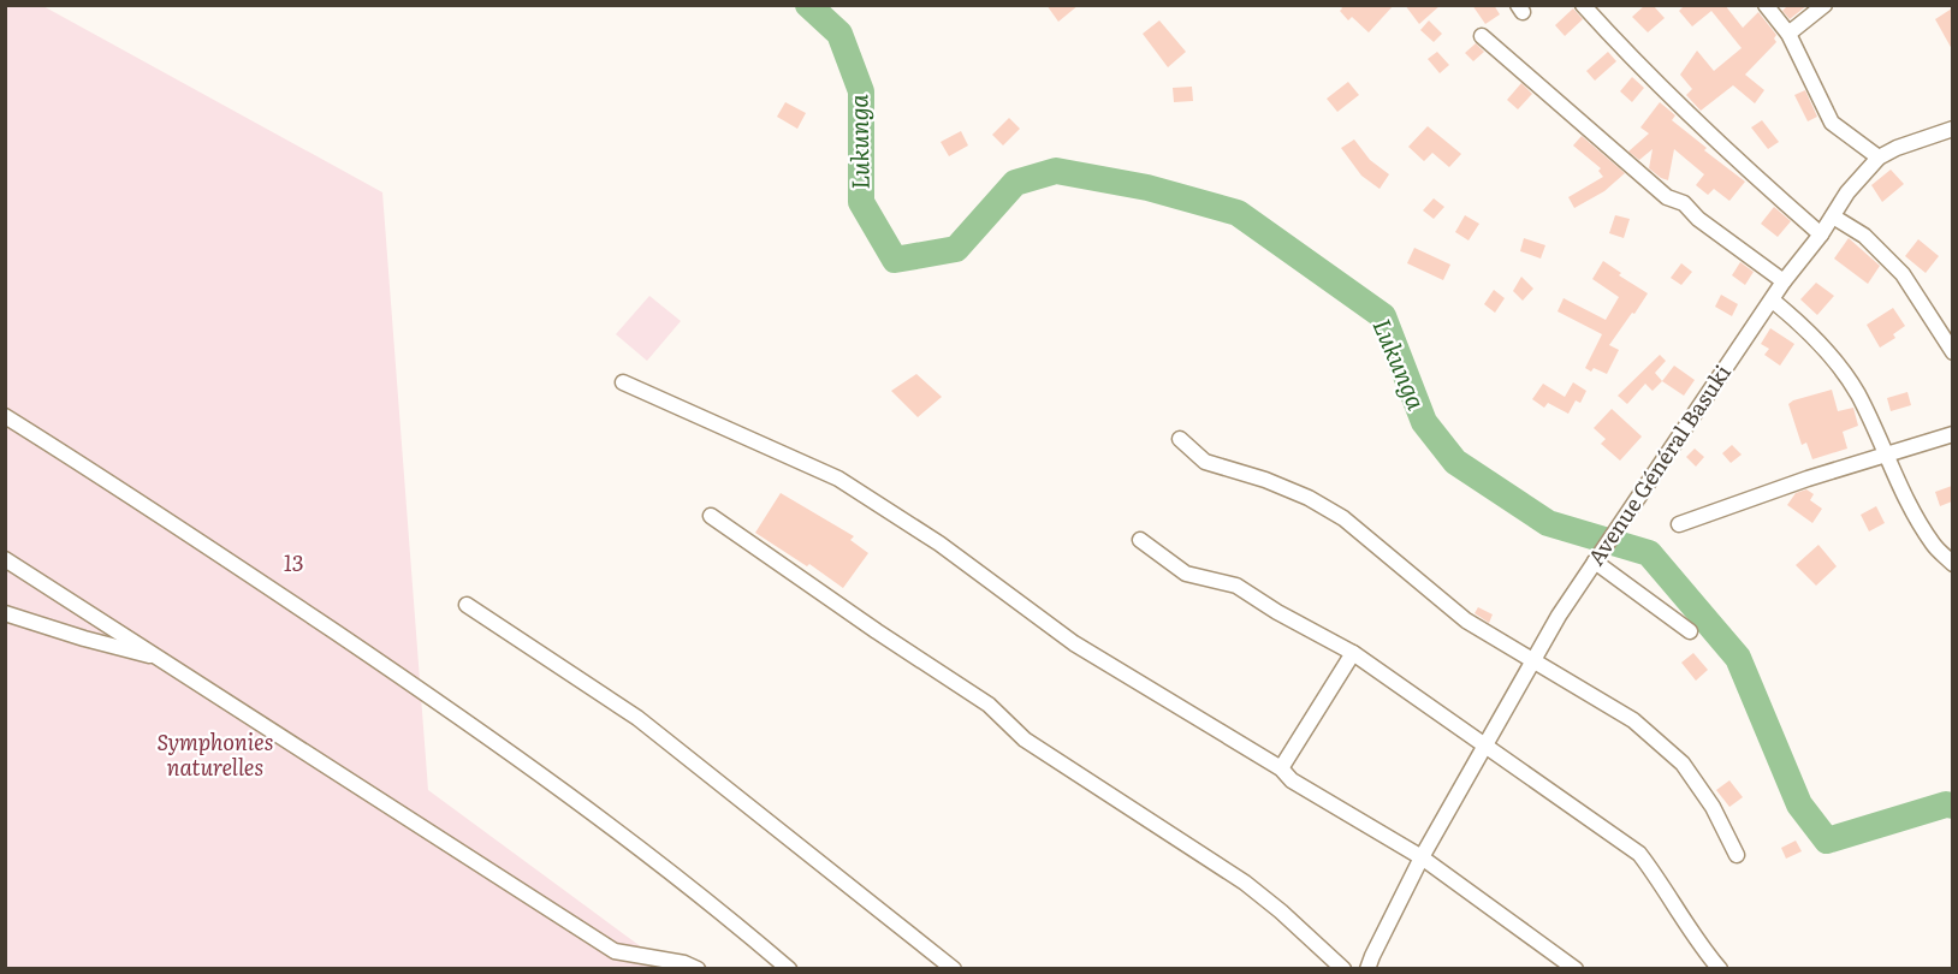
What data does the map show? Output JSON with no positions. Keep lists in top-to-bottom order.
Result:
{
  "streets": {
    "street": ["Avenue Général Basuki"]
  },
  "water": ["Lukunga"],
  "parks": ["13", "Symphonies naturelles"]
}
